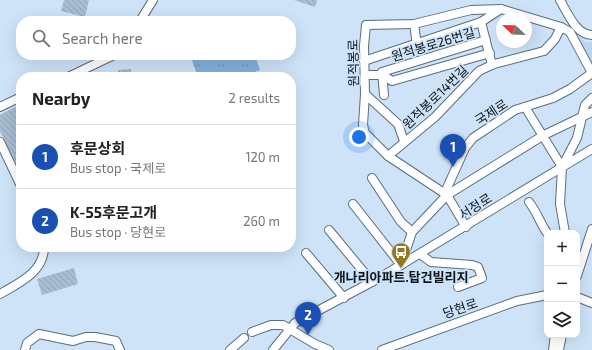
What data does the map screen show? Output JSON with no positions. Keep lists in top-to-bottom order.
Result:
{
  "streets": {
    "street": [
      "원적봉로26번길",
      "원적봉로",
      "원적봉로14번길",
      "국제로",
      "서정로",
      "당현로"
    ]
  },
  "crossings": [
    ["원적봉로26번길", "원적봉로"],
    ["원적봉로", "원적봉로14번길"],
    ["원적봉로", "국제로"],
    ["원적봉로", "서정로"],
    ["국제로", "서정로"]
  ],
  "places": {
    "bus stop": ["개나리아파트.탑건빌리지"]
  },
  "north": "top left",
  "page": {
    "search": "Search here",
    "heading": ["Nearby", "2 results"],
    "list": [
      {
        "mark": "1",
        "name": "후문상회",
        "note": "Bus stop · 국제로",
        "value": "120 m"
      },
      {
        "mark": "2",
        "name": "K-55후문고개",
        "note": "Bus stop · 당현로",
        "value": "260 m"
      }
    ],
    "pins": ["1", "2"],
    "map_buttons": ["+", "−"]
  }
}
